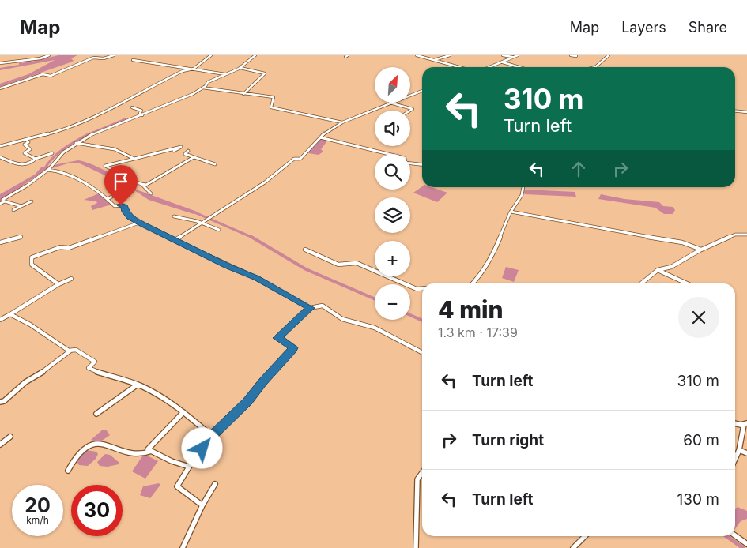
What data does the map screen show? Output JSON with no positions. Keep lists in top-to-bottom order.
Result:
{
  "north": "top right",
  "page": {
    "header": "Map",
    "nav": ["Map", "Layers", "Share"],
    "map_buttons": ["+", "−"],
    "turn": ["310 m", "Turn left"],
    "heading": ["4 min", "1.3 km · 17:39"],
    "list": [
      {
        "name": "Turn left",
        "value": "310 m"
      },
      {
        "name": "Turn right",
        "value": "60 m"
      },
      {
        "name": "Turn left",
        "value": "130 m"
      }
    ],
    "speed": "20 km/h",
    "limit": "30"
  }
}
